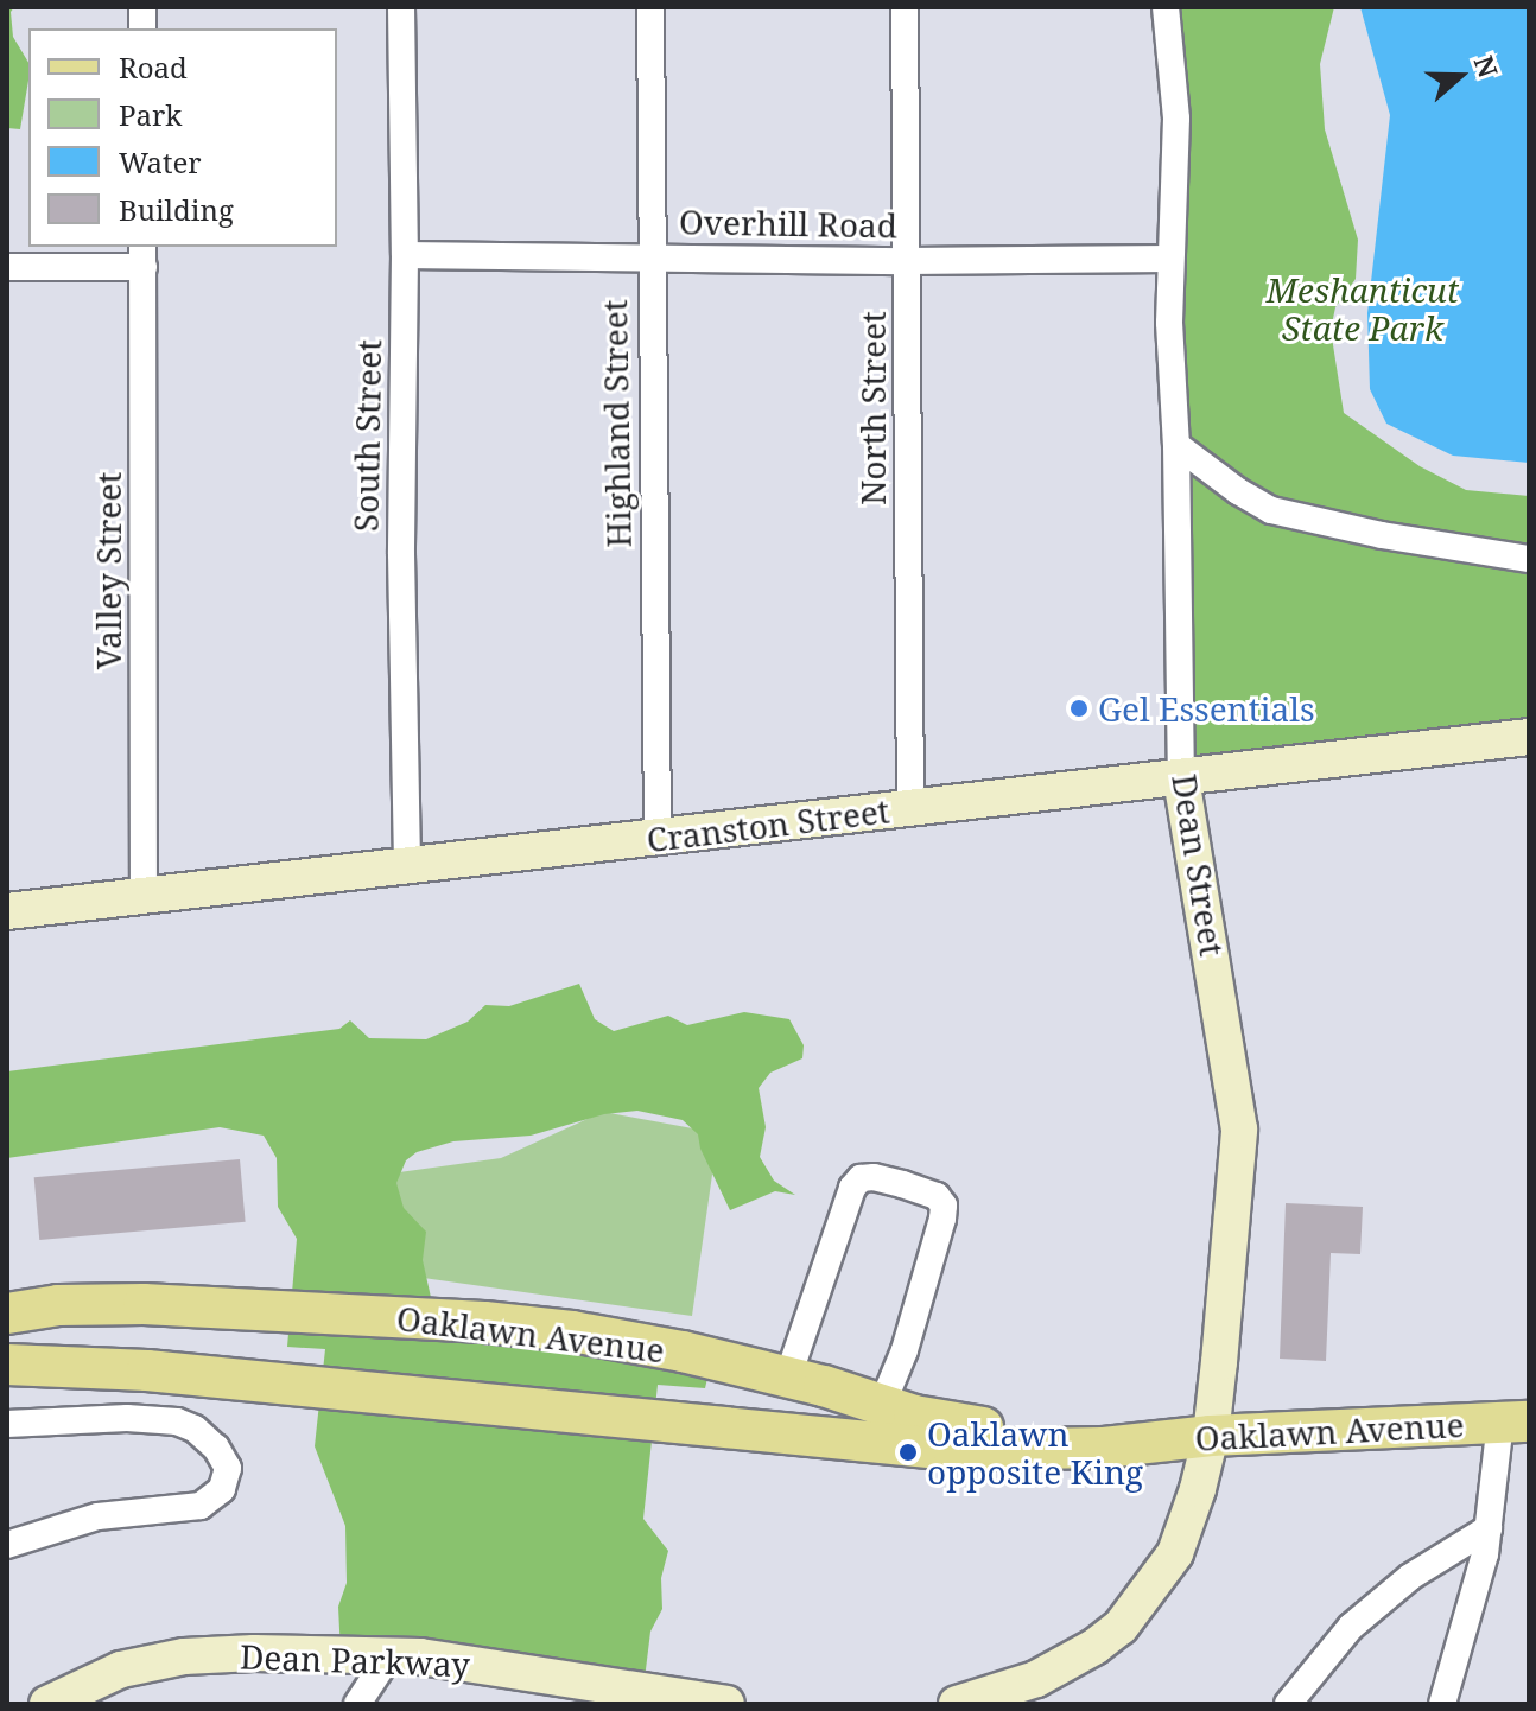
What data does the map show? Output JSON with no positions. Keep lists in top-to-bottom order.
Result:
{
  "streets": {
    "main road": ["Oaklawn Avenue"],
    "street": [
      "Overhill Road",
      "North Street",
      "Highland Street",
      "South Street",
      "Valley Street",
      "Cranston Street",
      "Dean Street",
      "Dean Parkway"
    ]
  },
  "crossings": [
    ["Overhill Road", "North Street"],
    ["Overhill Road", "Highland Street"],
    ["Overhill Road", "South Street"],
    ["Overhill Road", "Dean Street"],
    ["North Street", "Cranston Street"],
    ["Highland Street", "Cranston Street"],
    ["South Street", "Cranston Street"],
    ["Valley Street", "Cranston Street"],
    ["Cranston Street", "Dean Street"],
    ["Dean Street", "Oaklawn Avenue"]
  ],
  "parks": ["Meshanticut State Park"],
  "places": ["Gel Essentials", "Oaklawn opposite King"],
  "legend": [
    "Road",
    "Park",
    "Water",
    "Building"
  ],
  "north": "right"
}
